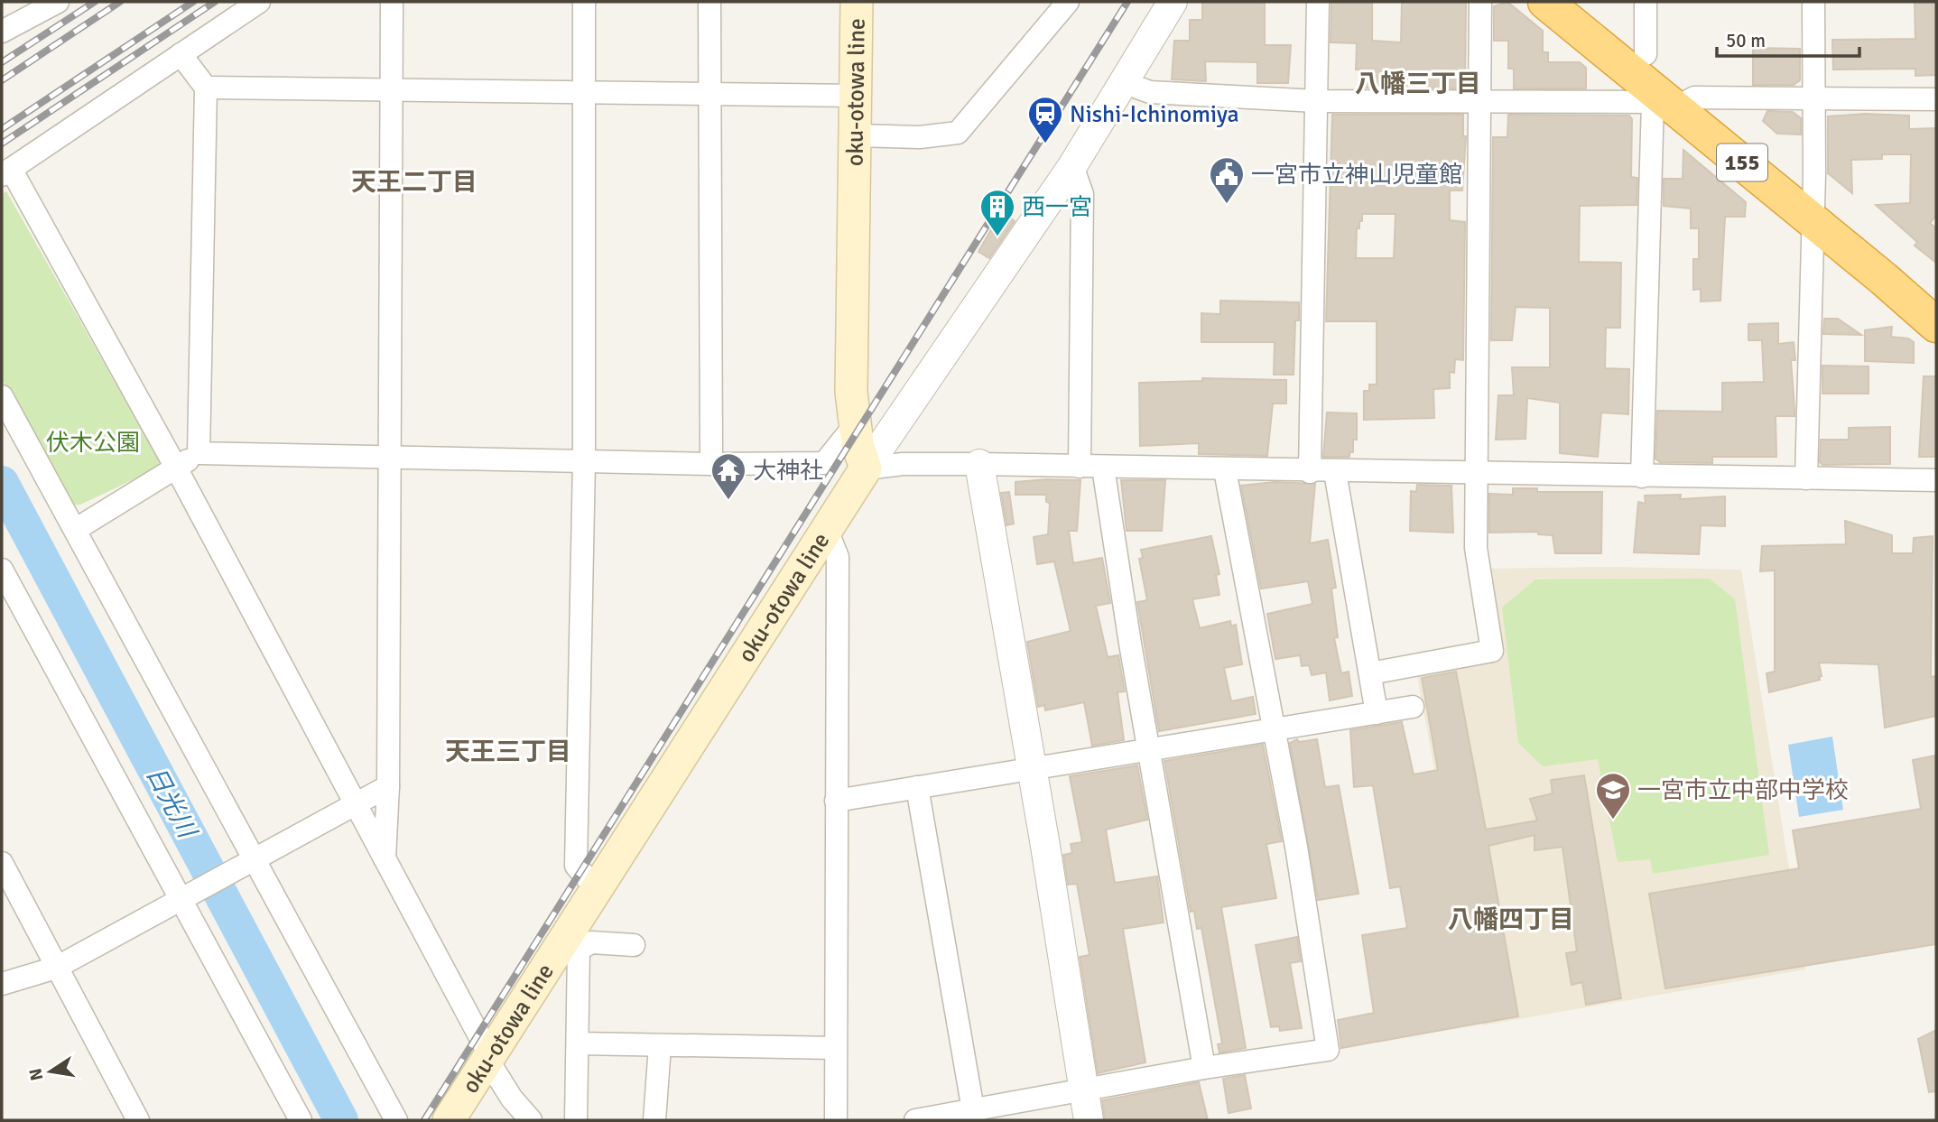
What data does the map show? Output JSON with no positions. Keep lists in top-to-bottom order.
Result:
{
  "streets": {
    "highway": ["155"],
    "main road": ["oku-otowa line"]
  },
  "districts": [
    "八幡三丁目",
    "天王二丁目",
    "天王三丁目",
    "八幡四丁目"
  ],
  "water": ["日光川"],
  "parks": ["伏木公園"],
  "places": {
    "station": ["Nishi-Ichinomiya"],
    "public building": ["一宮市立神山児童館"],
    "building": ["西一宮"],
    "temple": ["大神社"],
    "school or university": ["一宮市立中部中学校"]
  },
  "scale_bar": "50 m",
  "north": "left"
}
